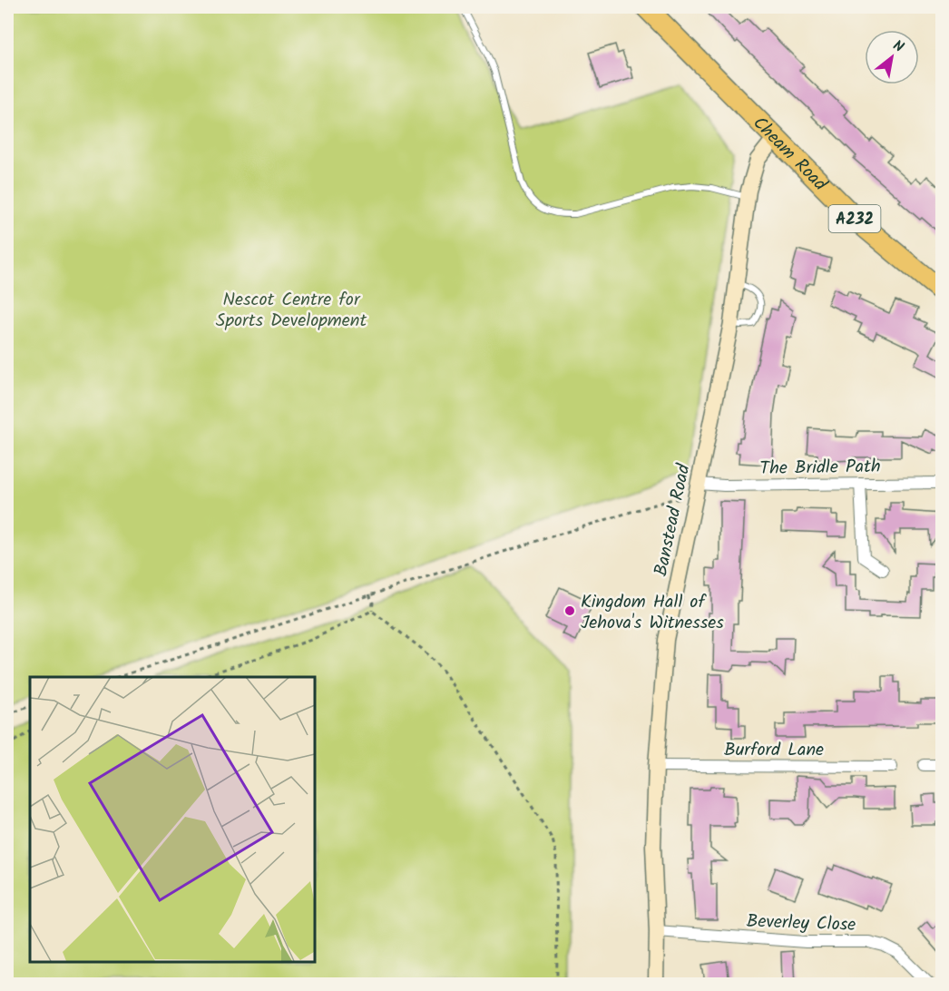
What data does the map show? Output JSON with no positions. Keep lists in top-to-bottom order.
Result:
{
  "streets": {
    "highway": ["Cheam Road", "A232"],
    "street": [
      "The Bridle Path",
      "Banstead Road",
      "Burford Lane",
      "Beverley Close"
    ]
  },
  "crossings": [
    ["Cheam Road", "Banstead Road"],
    ["The Bridle Path", "Banstead Road"],
    ["Banstead Road", "Burford Lane"],
    ["Banstead Road", "Beverley Close"]
  ],
  "parks": ["Nescot Centre for Sports Development"],
  "places": ["Kingdom Hall of Jehova's Witnesses"],
  "north": "top right"
}
